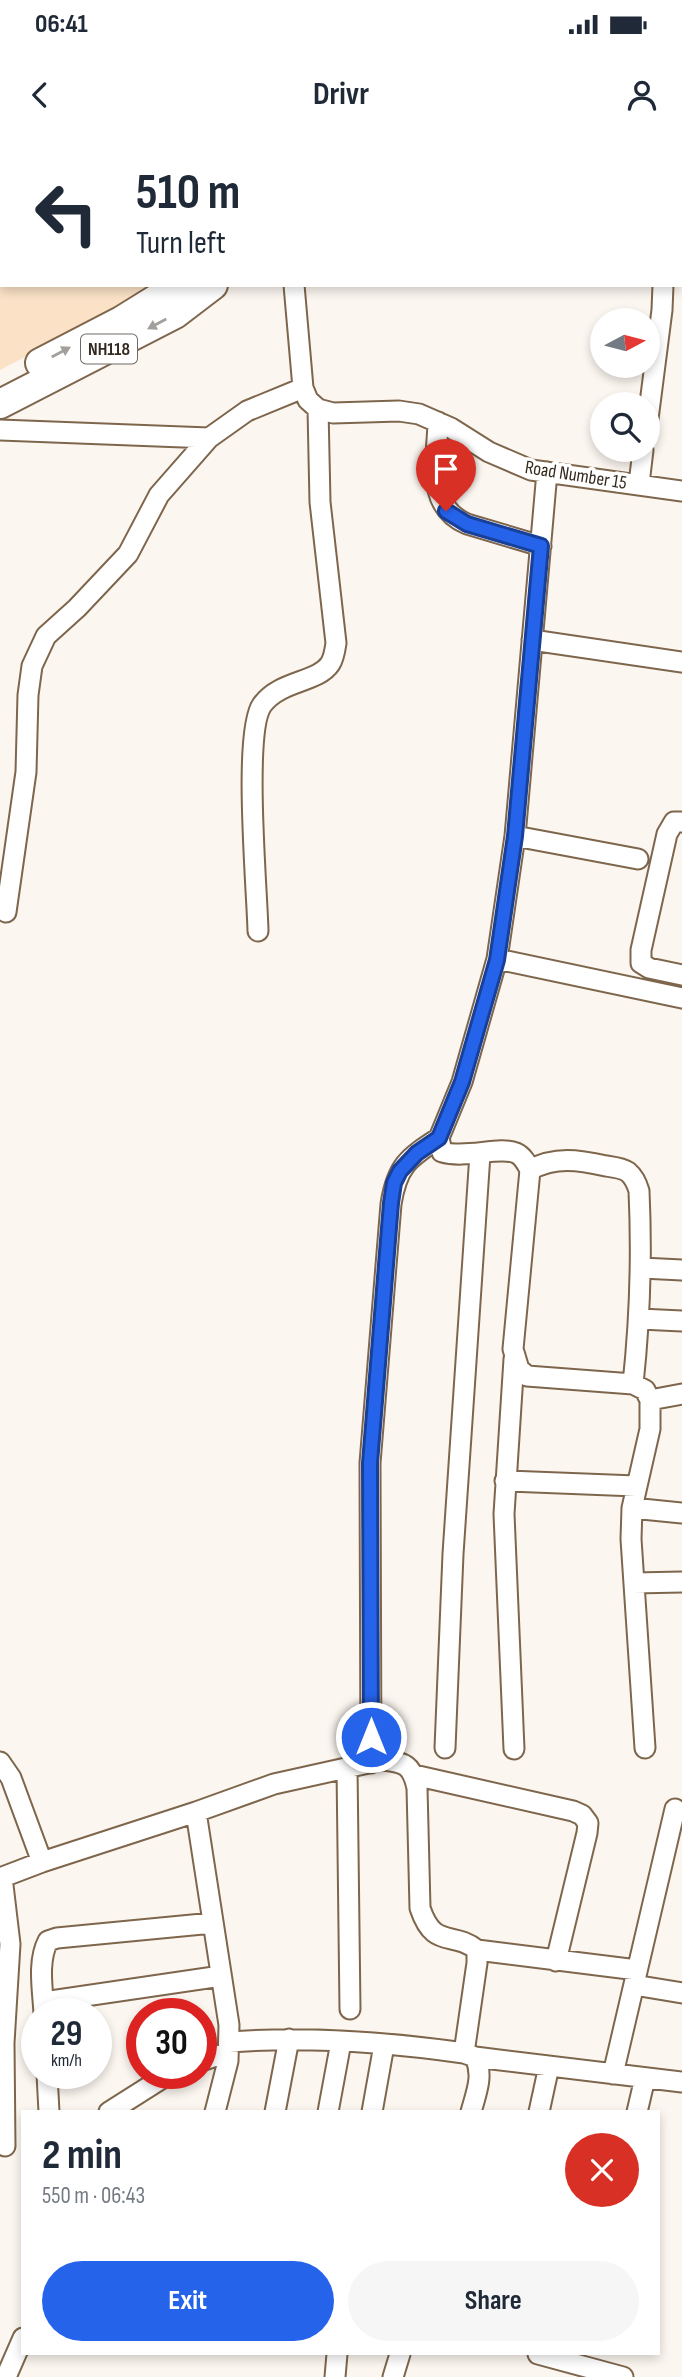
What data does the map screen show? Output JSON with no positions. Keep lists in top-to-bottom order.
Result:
{
  "streets": {
    "highway": ["NH118"],
    "street": ["Road Number 15"]
  },
  "north": "right",
  "page": {
    "status": "06:41",
    "header": "Drivr",
    "turn": ["510 m", "Turn left"],
    "speed": "29 km/h",
    "limit": "30",
    "heading": ["2 min", "550 m · 06:43"],
    "buttons": ["Exit", "Share"]
  }
}
